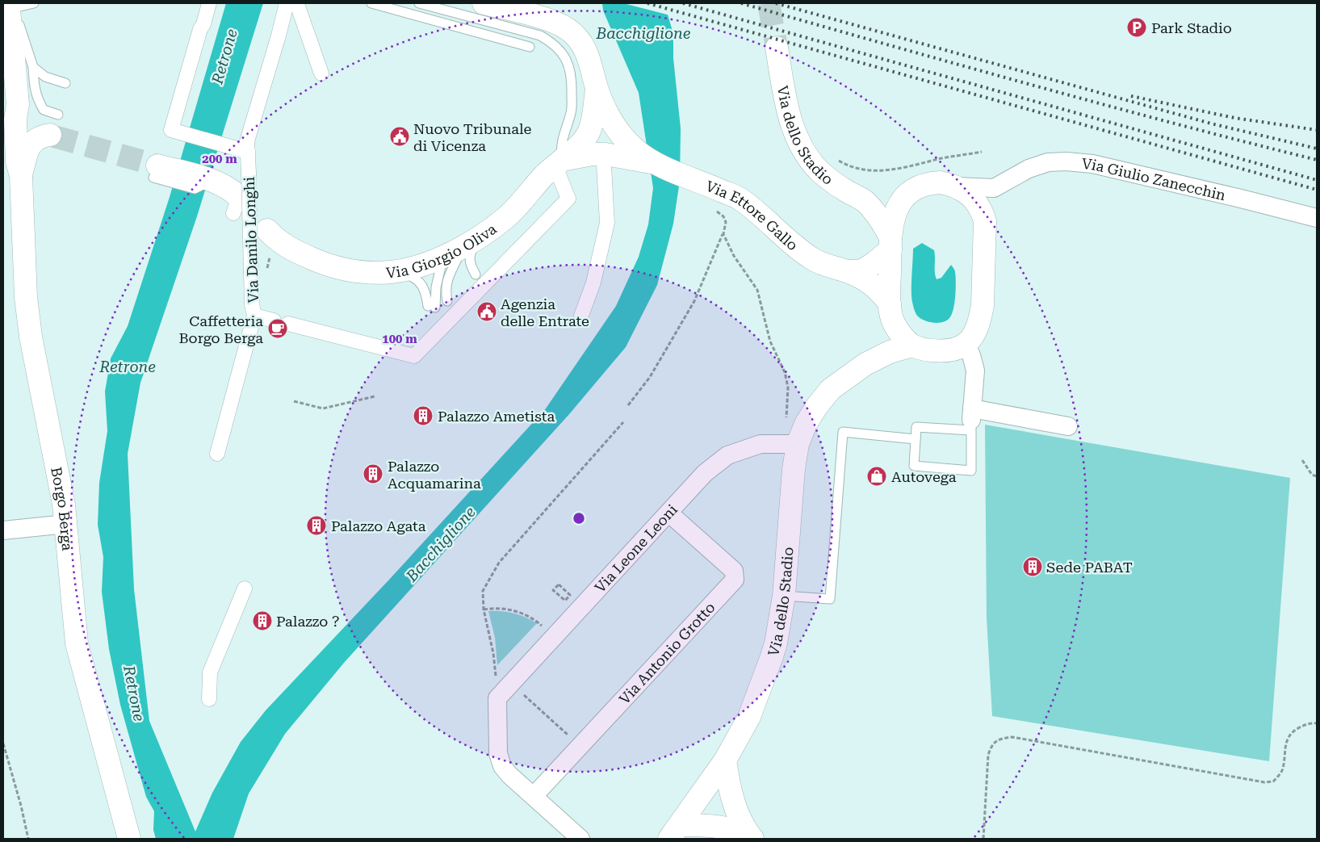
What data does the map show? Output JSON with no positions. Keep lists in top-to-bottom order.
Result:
{
  "streets": {
    "main road": [
      "Via dello Stadio",
      "Via Ettore Gallo",
      "Via Giorgio Oliva",
      "Borgo Berga"
    ],
    "street": [
      "Via Giulio Zanecchin",
      "Via Danilo Longhi",
      "Via Leone Leoni",
      "Via Antonio Grotto"
    ]
  },
  "crossings": [
    ["Via dello Stadio", "Via Ettore Gallo"],
    ["Via dello Stadio", "Via Leone Leoni"],
    ["Via Ettore Gallo", "Via Giorgio Oliva"],
    ["Via Leone Leoni", "Via Antonio Grotto"]
  ],
  "water": ["Bacchiglione", "Retrone"],
  "places": {
    "parking": ["Park Stadio"],
    "public building": ["Nuovo Tribunale di Vicenza", "Agenzia delle Entrate"],
    "cafe": ["Caffetteria Borgo Berga"],
    "building": [
      "Palazzo Ametista",
      "Palazzo Acquamarina",
      "Palazzo Agata",
      "Sede PABAT",
      "Palazzo ?"
    ],
    "shop": ["Autovega"]
  },
  "rings": ["200 m", "100 m"]
}
